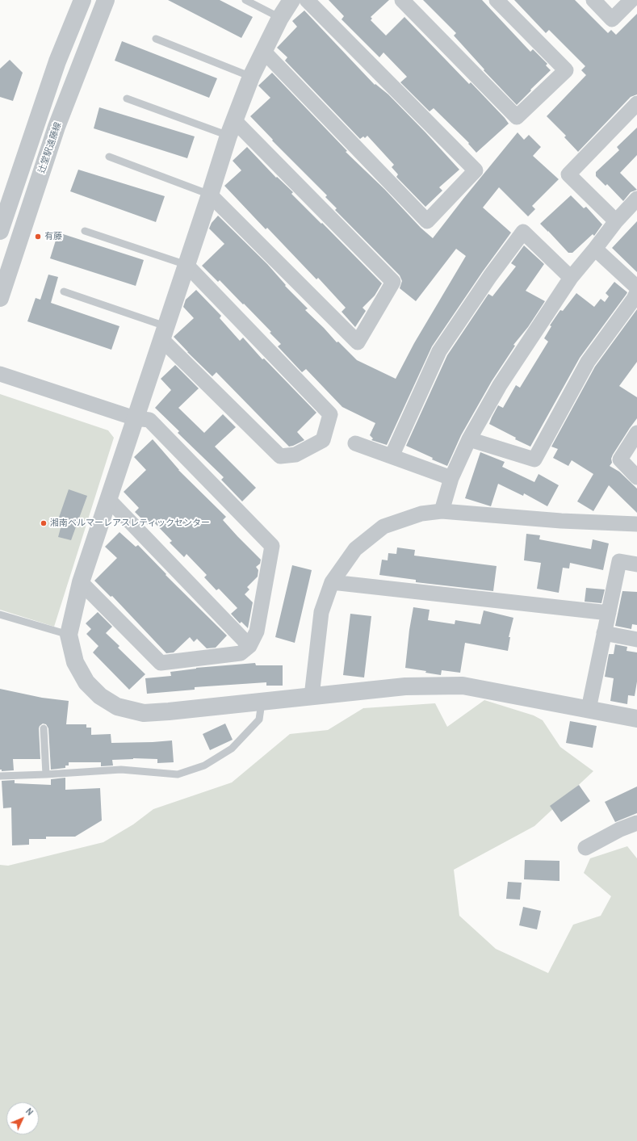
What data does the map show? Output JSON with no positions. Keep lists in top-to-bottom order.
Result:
{
  "streets": {
    "street": ["辻堂駅遠藤線"]
  },
  "places": ["有藤", "湘南ベルマーレアスレティックセンター"],
  "north": "top right"
}
